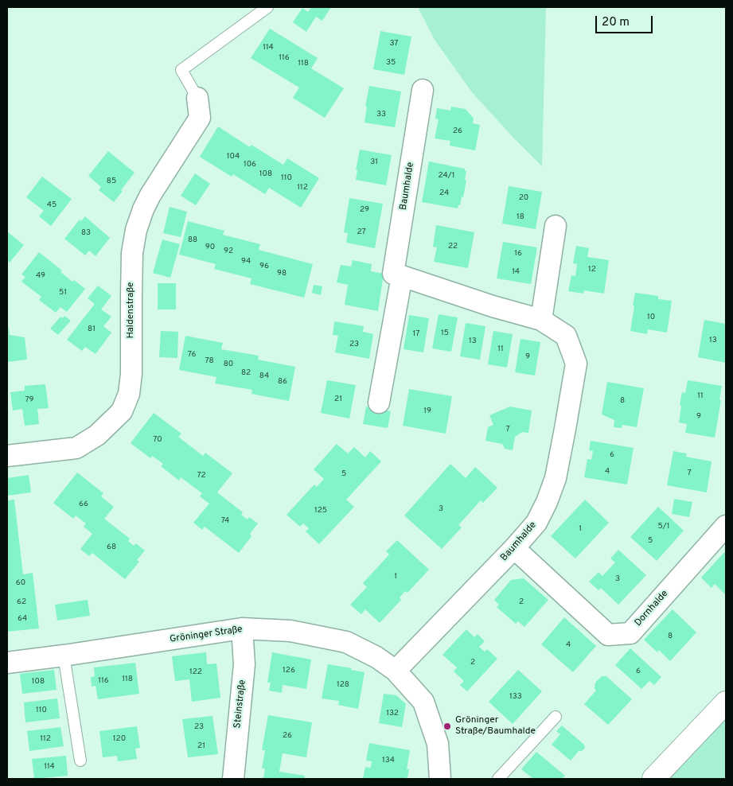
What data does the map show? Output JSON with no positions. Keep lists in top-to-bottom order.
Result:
{
  "streets": {
    "street": [
      "Baumhalde",
      "Haldenstraße",
      "Dornhalde",
      "Gröninger Straße",
      "Steinstraße"
    ]
  },
  "crossings": [
    ["Baumhalde", "Dornhalde"],
    ["Baumhalde", "Gröninger Straße"],
    ["Gröninger Straße", "Steinstraße"]
  ],
  "places": ["Gröninger Straße/Baumhalde"],
  "house_numbers": [
    "37",
    "114",
    "116",
    "35",
    "118",
    "33",
    "26",
    "104",
    "31",
    "106",
    "108",
    "24/1",
    "110",
    "85",
    "112",
    "24",
    "20",
    "45",
    "29",
    "18",
    "27",
    "83",
    "88",
    "22",
    "90",
    "92",
    "16",
    "94",
    "96",
    "12",
    "14",
    "98",
    "49",
    "51",
    "10",
    "81",
    "15",
    "17",
    "13",
    "13",
    "23",
    "11",
    "76",
    "9",
    "78",
    "80",
    "82",
    "84",
    "86",
    "11",
    "21",
    "79",
    "8",
    "19",
    "9",
    "7",
    "70",
    "6",
    "4",
    "7",
    "5",
    "72",
    "66",
    "3",
    "125",
    "74",
    "5/1",
    "1",
    "5",
    "68",
    "1",
    "3",
    "60",
    "62",
    "2",
    "64",
    "8",
    "4",
    "2",
    "126",
    "6",
    "122",
    "118",
    "116",
    "108",
    "128",
    "133",
    "110",
    "132",
    "23",
    "26",
    "112",
    "120",
    "21",
    "134",
    "114"
  ],
  "scale_bar": "20 m"
}
